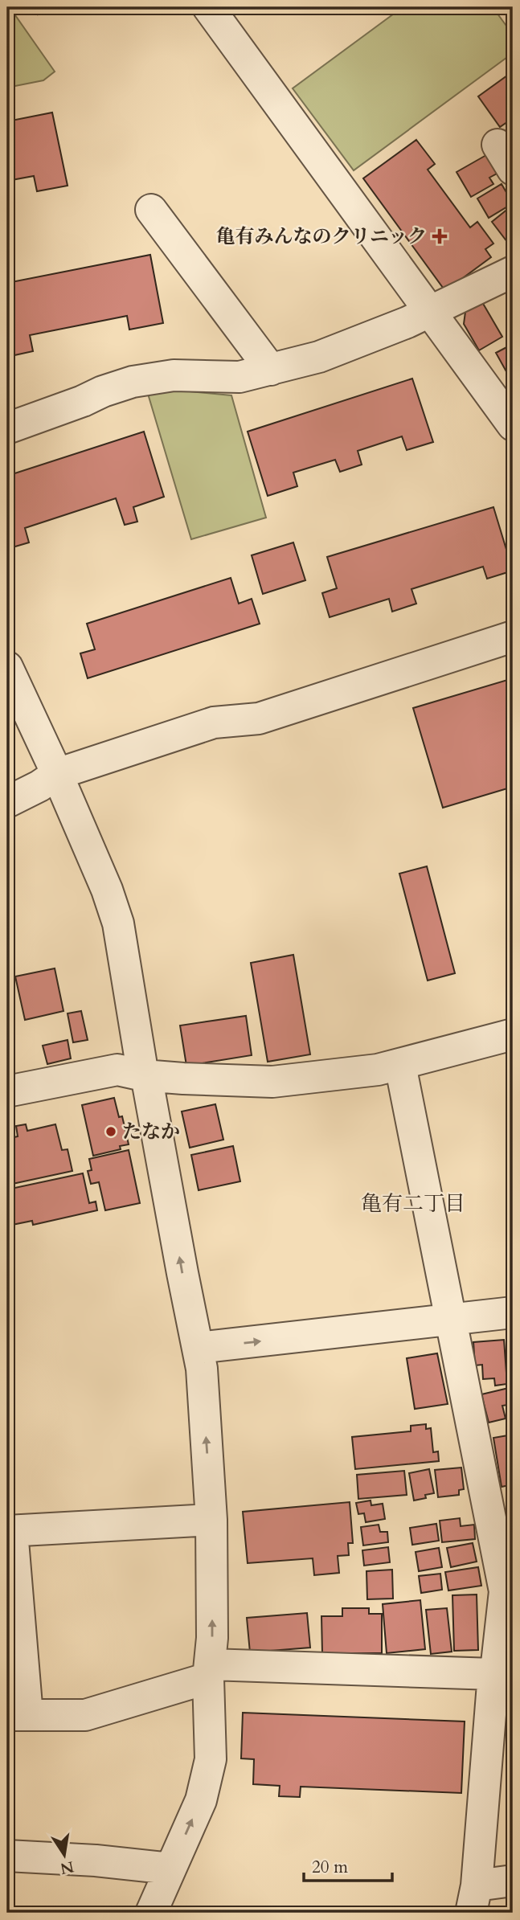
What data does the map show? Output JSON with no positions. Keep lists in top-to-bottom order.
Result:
{
  "districts": ["亀有二丁目"],
  "places": {
    "health": ["亀有みんなのクリニック"],
    "other": ["たなか"]
  },
  "scale_bar": "20 m",
  "north": "bottom"
}
